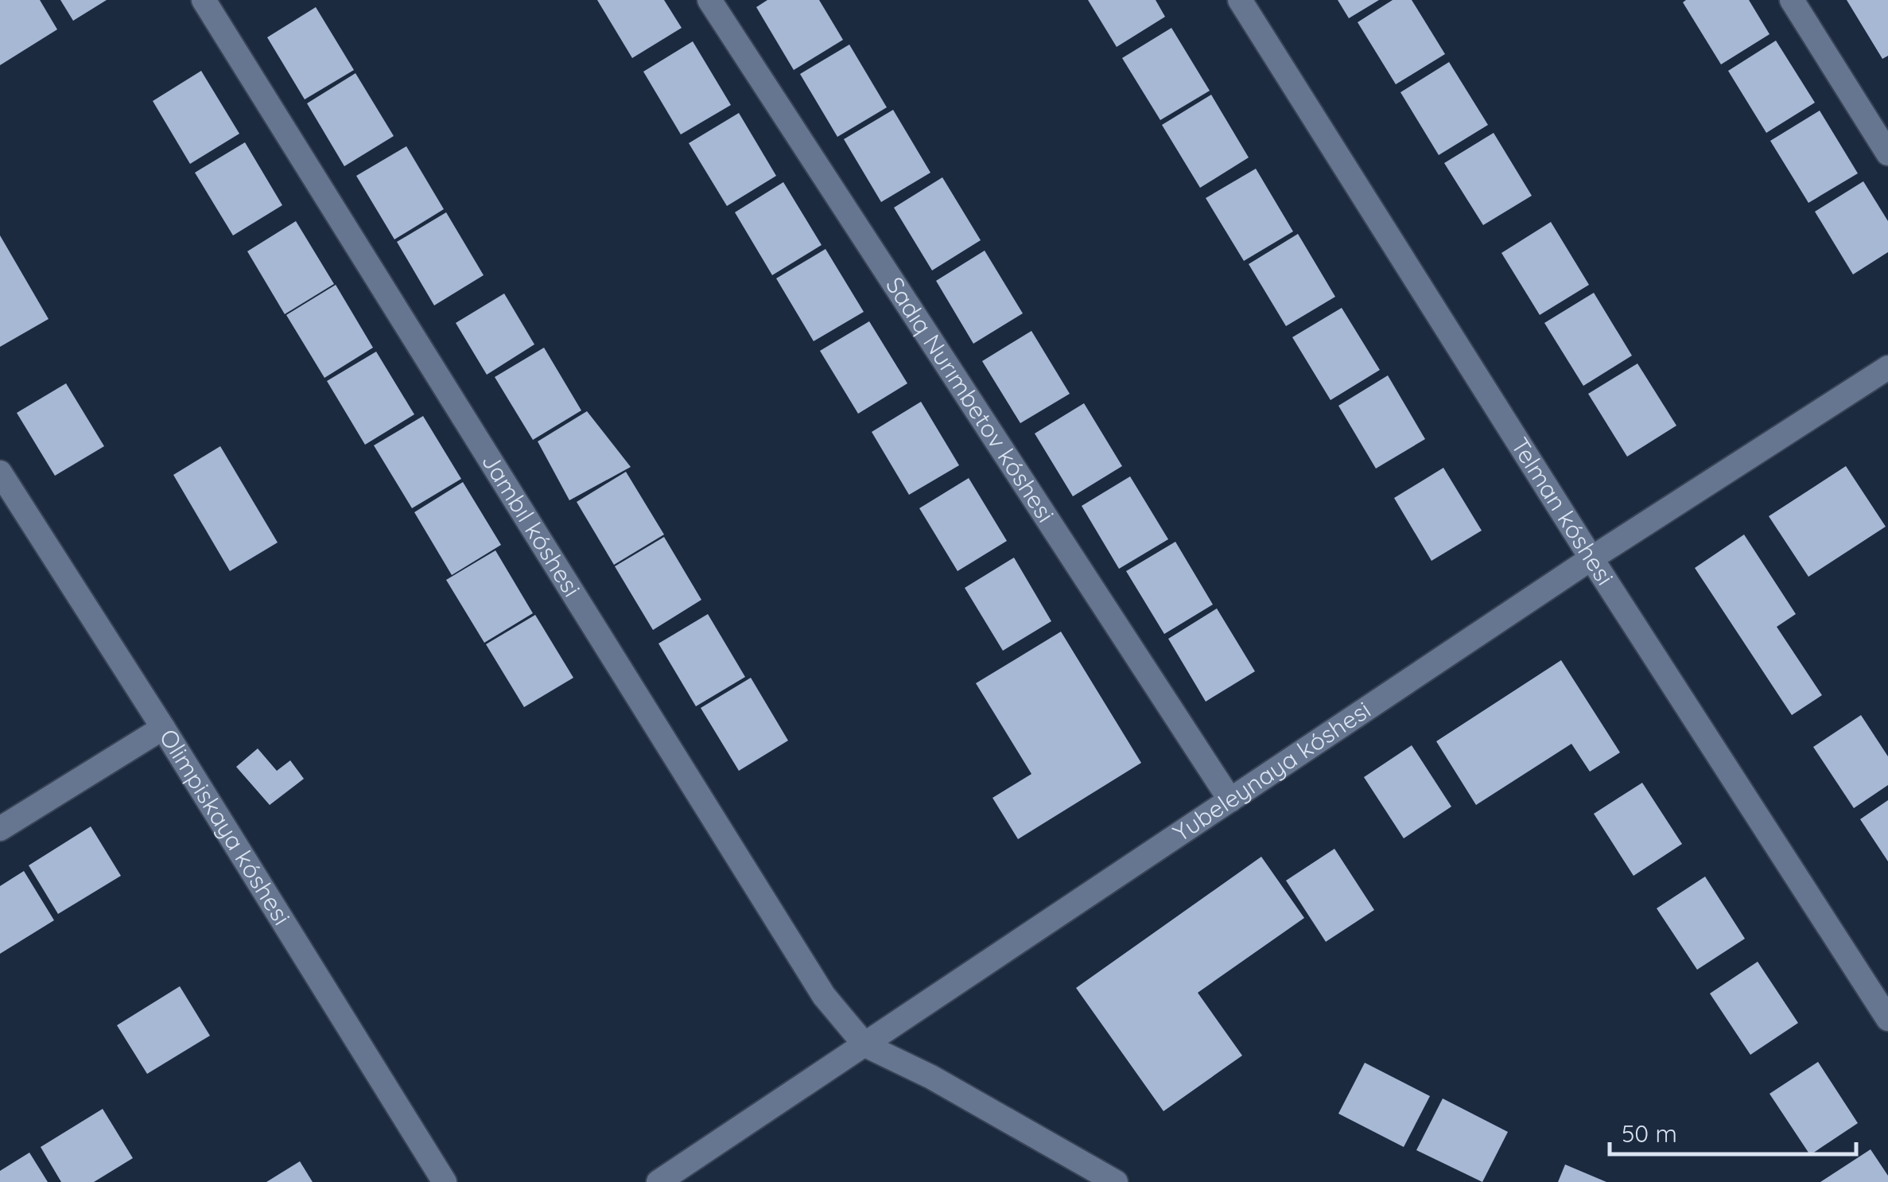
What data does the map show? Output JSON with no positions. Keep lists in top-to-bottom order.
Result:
{
  "streets": {
    "street": [
      "Sadıq Nurımbetov kóshesi",
      "Telman kóshesi",
      "Jambıl kóshesi",
      "Yubeleynaya kóshesi",
      "Olimpiskaya kóshesi"
    ]
  },
  "crossings": [
    ["Sadıq Nurımbetov kóshesi", "Yubeleynaya kóshesi"],
    ["Telman kóshesi", "Yubeleynaya kóshesi"],
    ["Jambıl kóshesi", "Yubeleynaya kóshesi"]
  ],
  "scale_bar": "50 m"
}
